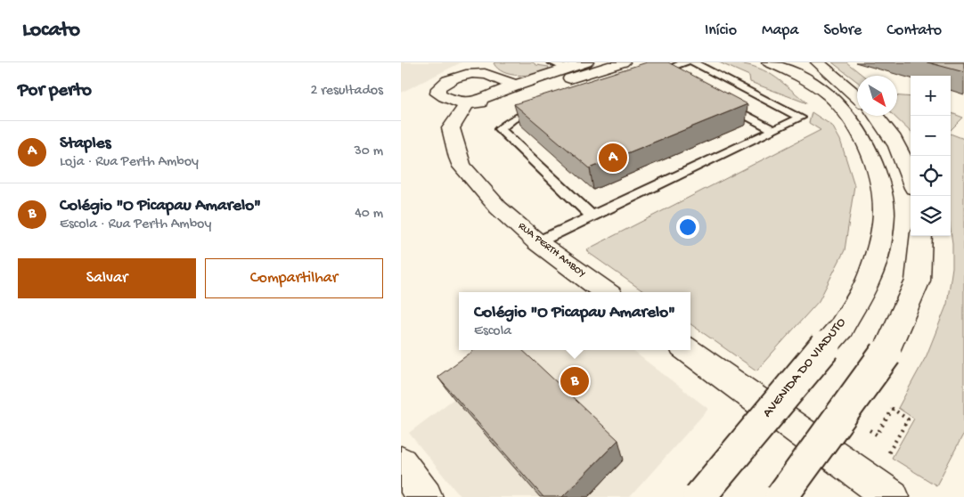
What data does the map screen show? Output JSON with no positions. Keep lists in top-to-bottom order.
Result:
{
  "streets": {
    "street": ["RUA PERTH AMBOY", "AVENIDA DO VIADUTO"]
  },
  "north": "bottom right",
  "page": {
    "header": "Locato",
    "nav": [
      "Início",
      "Mapa",
      "Sobre",
      "Contato"
    ],
    "heading": ["Por perto", "2 resultados"],
    "map_buttons": ["+", "−"],
    "list": [
      {
        "mark": "A",
        "name": "Staples",
        "note": "Loja · Rua Perth Amboy",
        "value": "30 m"
      },
      {
        "mark": "B",
        "name": "Colégio \"O Picapau Amarelo\"",
        "note": "Escola · Rua Perth Amboy",
        "value": "40 m"
      }
    ],
    "pins": ["A", "B"],
    "buttons": ["Salvar", "Compartilhar"],
    "popup": ["Colégio \"O Picapau Amarelo\"", "Escola"]
  }
}
